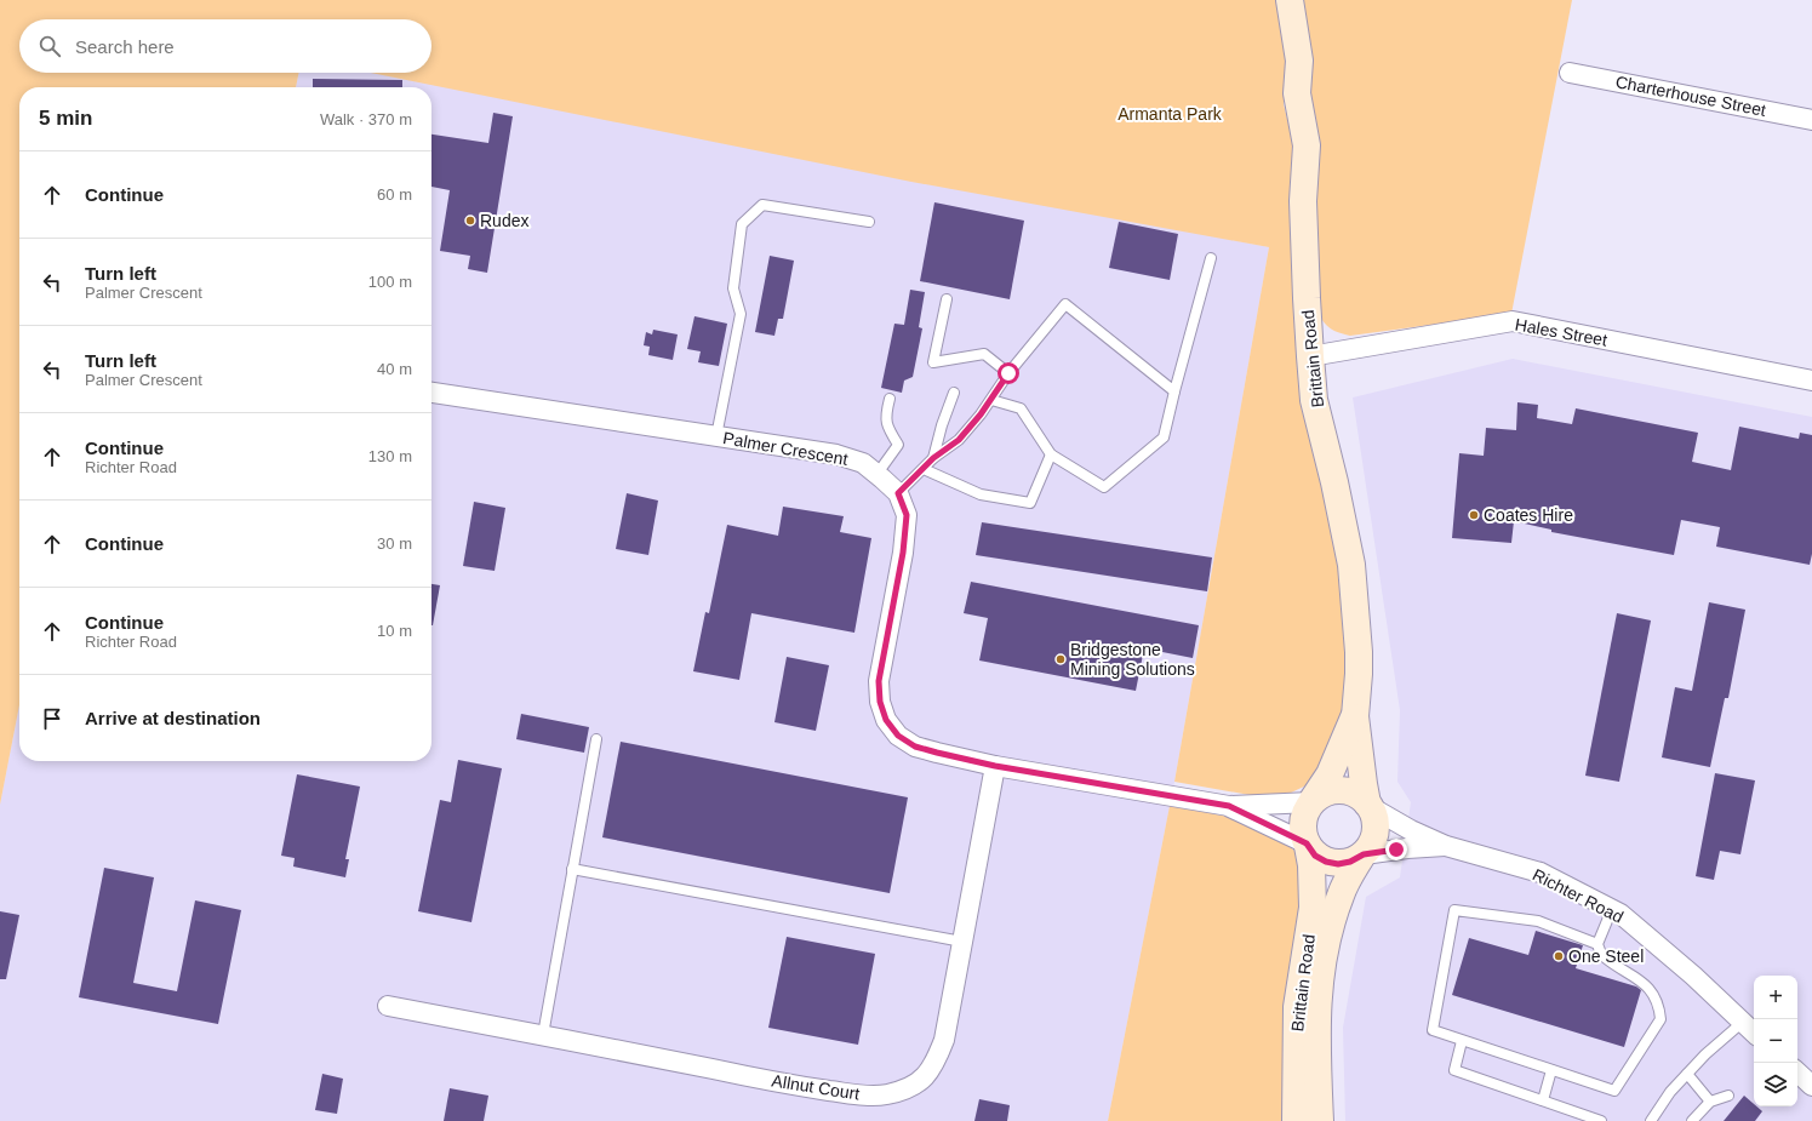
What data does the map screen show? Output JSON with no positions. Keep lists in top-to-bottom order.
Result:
{
  "streets": {
    "main road": ["Brittain Road"],
    "street": [
      "Charterhouse Street",
      "Hales Street",
      "Palmer Crescent",
      "Richter Road",
      "Allnut Court"
    ]
  },
  "crossings": [
    ["Hales Street", "Brittain Road"],
    ["Brittain Road", "Richter Road"],
    ["Palmer Crescent", "Allnut Court"]
  ],
  "parks": ["Armanta Park"],
  "places": [
    "Rudex",
    "Coates Hire",
    "Bridgestone Mining Solutions",
    "One Steel"
  ],
  "page": {
    "search": "Search here",
    "heading": ["5 min", "Walk · 370 m"],
    "list": [
      ["Continue", "60 m"],
      ["Turn left", "Palmer Crescent", "100 m"],
      ["Turn left", "Palmer Crescent", "40 m"],
      ["Continue", "Richter Road", "130 m"],
      ["Continue", "30 m"],
      ["Continue", "Richter Road", "10 m"],
      "Arrive at destination"
    ],
    "map_buttons": ["+", "−"]
  }
}
